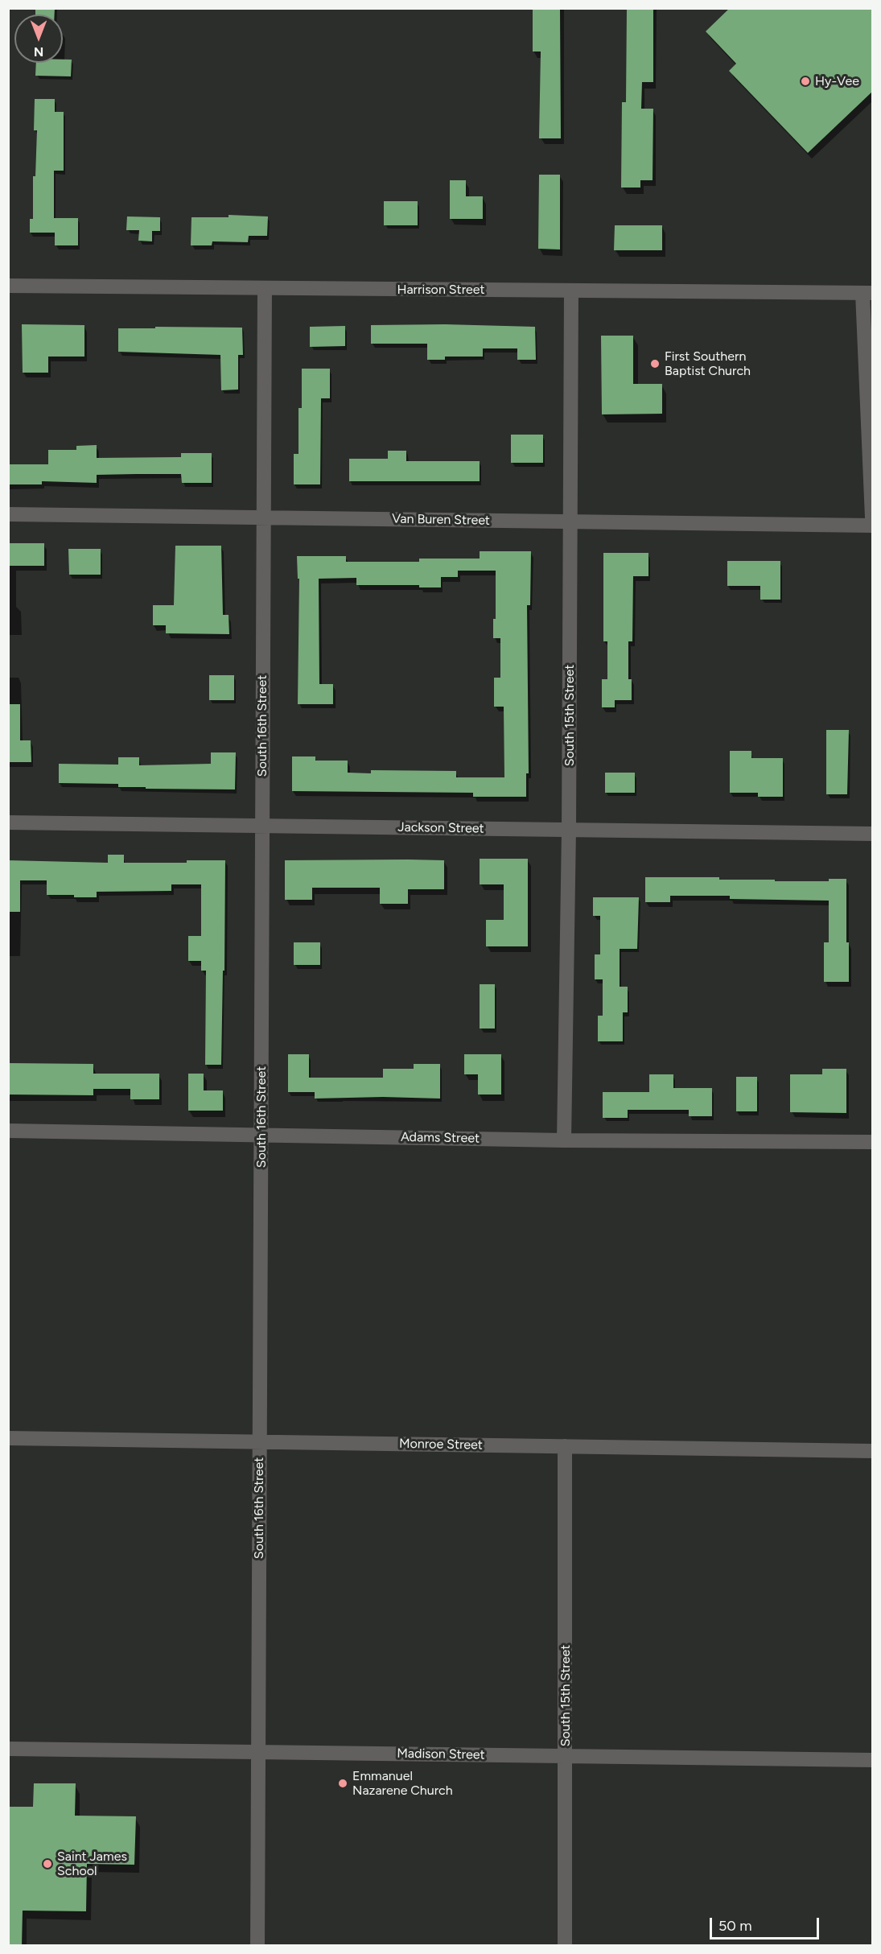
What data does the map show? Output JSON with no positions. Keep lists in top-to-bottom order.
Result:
{
  "streets": {
    "street": [
      "Harrison Street",
      "Van Buren Street",
      "South 15th Street",
      "South 16th Street",
      "Jackson Street",
      "Adams Street",
      "Monroe Street",
      "Madison Street"
    ]
  },
  "crossings": [
    ["Harrison Street", "South 15th Street"],
    ["Harrison Street", "South 16th Street"],
    ["Van Buren Street", "South 15th Street"],
    ["Van Buren Street", "South 16th Street"],
    ["South 15th Street", "Jackson Street"],
    ["South 15th Street", "Adams Street"],
    ["South 15th Street", "Monroe Street"],
    ["South 15th Street", "Madison Street"],
    ["South 16th Street", "Jackson Street"],
    ["South 16th Street", "Adams Street"],
    ["South 16th Street", "Monroe Street"],
    ["South 16th Street", "Madison Street"]
  ],
  "places": [
    "Hy-Vee",
    "First Southern Baptist Church",
    "Emmanuel Nazarene Church",
    "Saint James School"
  ],
  "scale_bar": "50 m",
  "north": "bottom"
}
